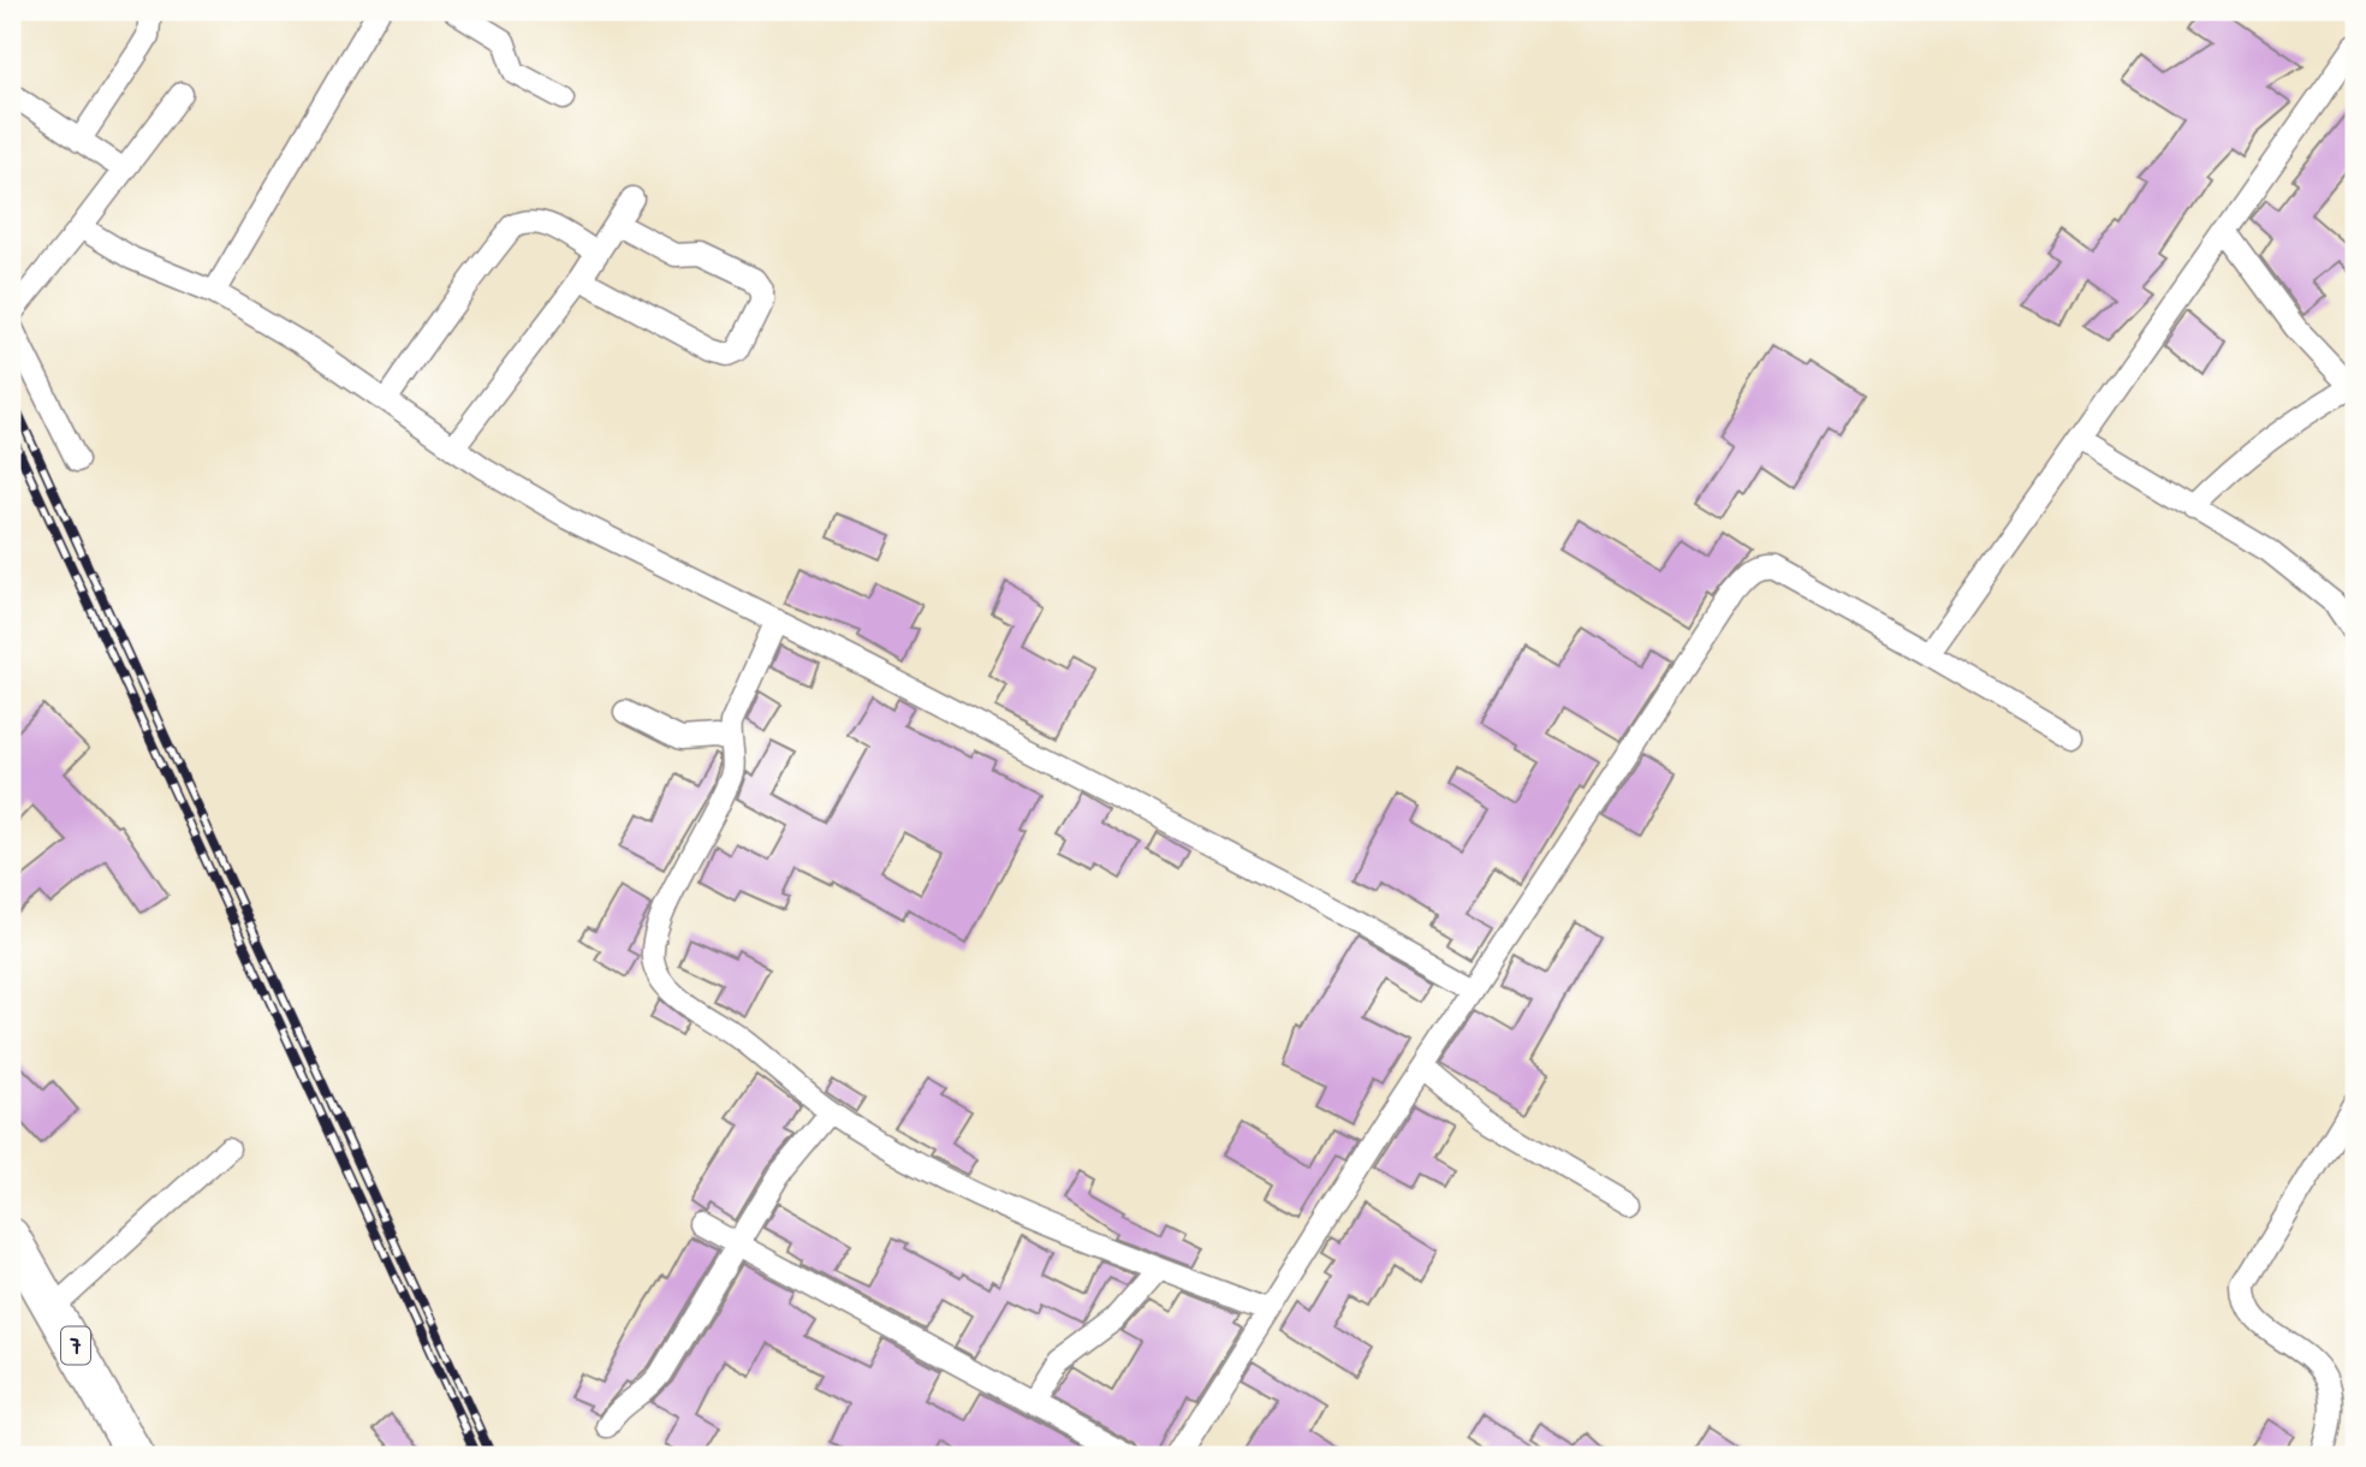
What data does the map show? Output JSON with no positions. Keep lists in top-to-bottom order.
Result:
{
  "streets": {
    "highway": ["7"]
  }
}
